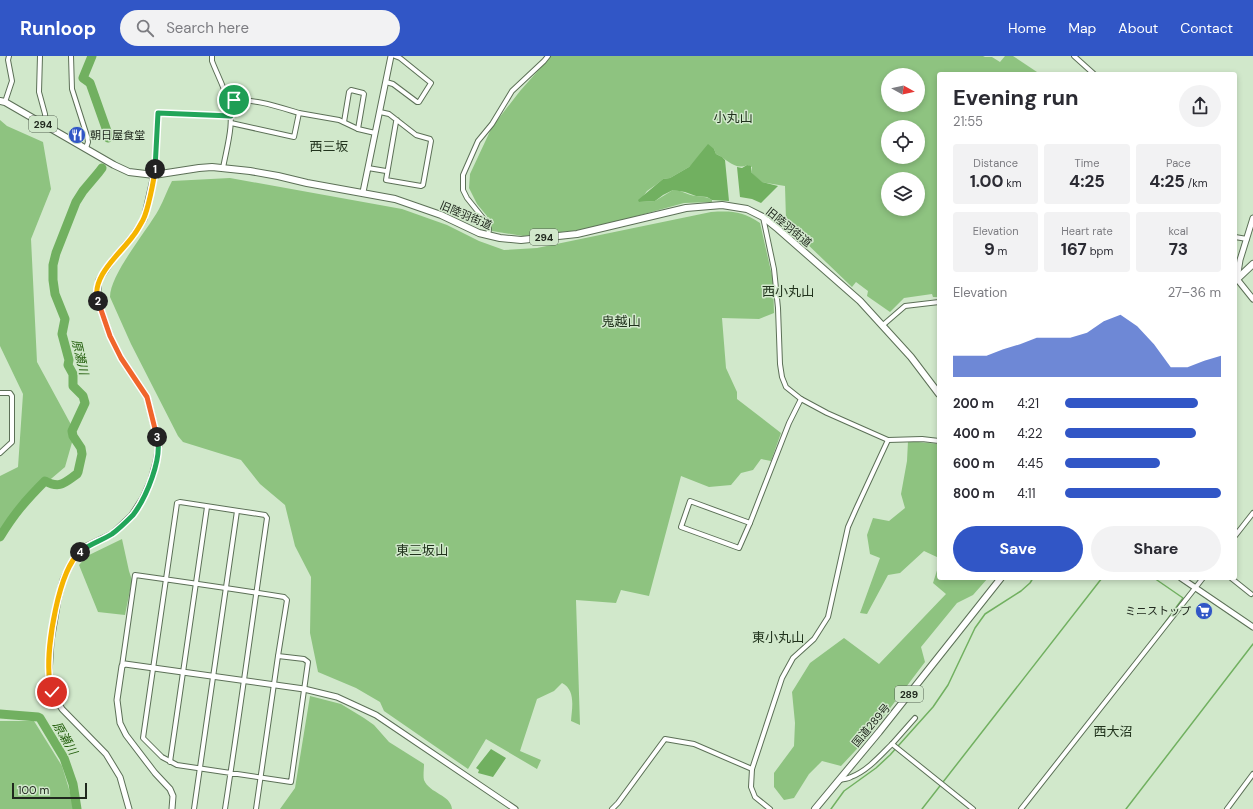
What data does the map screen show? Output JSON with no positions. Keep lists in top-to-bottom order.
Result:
{
  "streets": {
    "highway": [
      "294",
      "旧陸羽街道",
      "289",
      "国道289号"
    ]
  },
  "districts": [
    "小丸山",
    "西三坂",
    "西小丸山",
    "鬼越山",
    "東三坂山",
    "東小丸山",
    "西大沼"
  ],
  "water": ["原瀬川"],
  "places": {
    "restaurant": ["朝日屋食堂"],
    "supermarket": ["ミニストップ"]
  },
  "scale_bar": "100 m",
  "north": "right",
  "page": {
    "header": "Runloop",
    "search": "Search here",
    "nav": [
      "Home",
      "Map",
      "About",
      "Contact"
    ],
    "heading": ["Evening run", "21:55"],
    "stats": [
      ["Distance", "1.00 km"],
      ["Time", "4:25"],
      ["Pace", "4:25 /km"],
      ["Elevation", "9 m"],
      ["Heart rate", "167 bpm"],
      ["kcal", "73"]
    ],
    "pins": [
      "1",
      "2",
      "3",
      "4"
    ],
    "chart": ["Elevation", "27–36 m"],
    "list": [
      {
        "name": "200 m",
        "note": "4:21"
      },
      {
        "name": "400 m",
        "note": "4:22"
      },
      {
        "name": "600 m",
        "note": "4:45"
      },
      {
        "name": "800 m",
        "note": "4:11"
      }
    ],
    "buttons": ["Save", "Share"],
    "scale": "100 m"
  }
}
